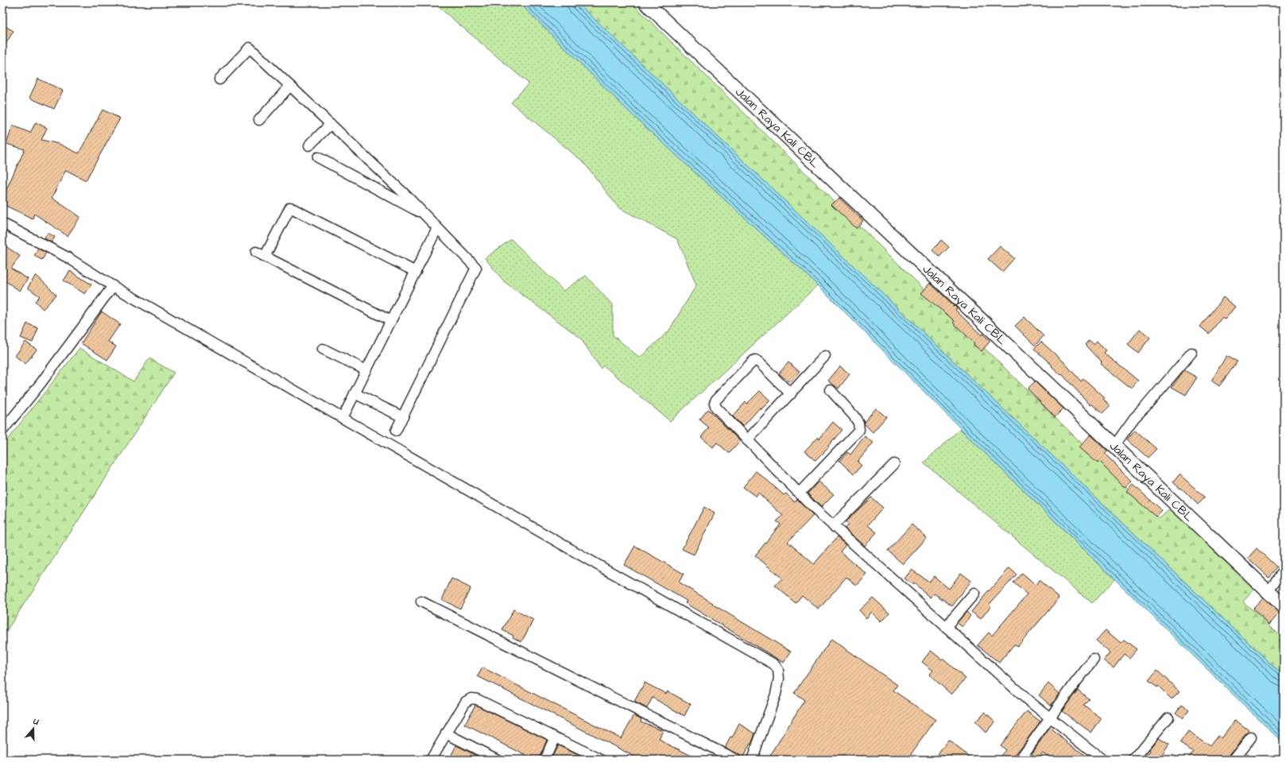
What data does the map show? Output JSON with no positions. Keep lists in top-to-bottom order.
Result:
{
  "streets": {
    "main road": ["Jalan Raya Kali CBL"]
  },
  "north": "top"
}
